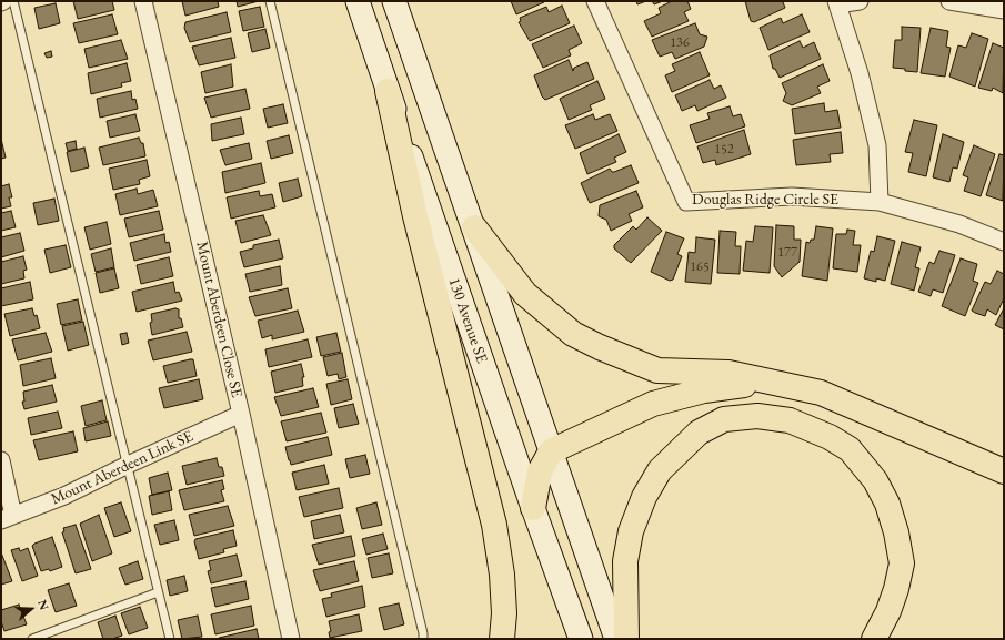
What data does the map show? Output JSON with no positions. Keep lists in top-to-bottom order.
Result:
{
  "streets": {
    "street": [
      "Douglas Ridge Circle SE",
      "Mount Aberdeen Close SE",
      "130 Avenue SE",
      "Mount Aberdeen Link SE"
    ]
  },
  "crossings": [
    ["Mount Aberdeen Close SE", "Mount Aberdeen Link SE"]
  ],
  "house_numbers": [
    "136",
    "152",
    "177",
    "165"
  ],
  "north": "right"
}
